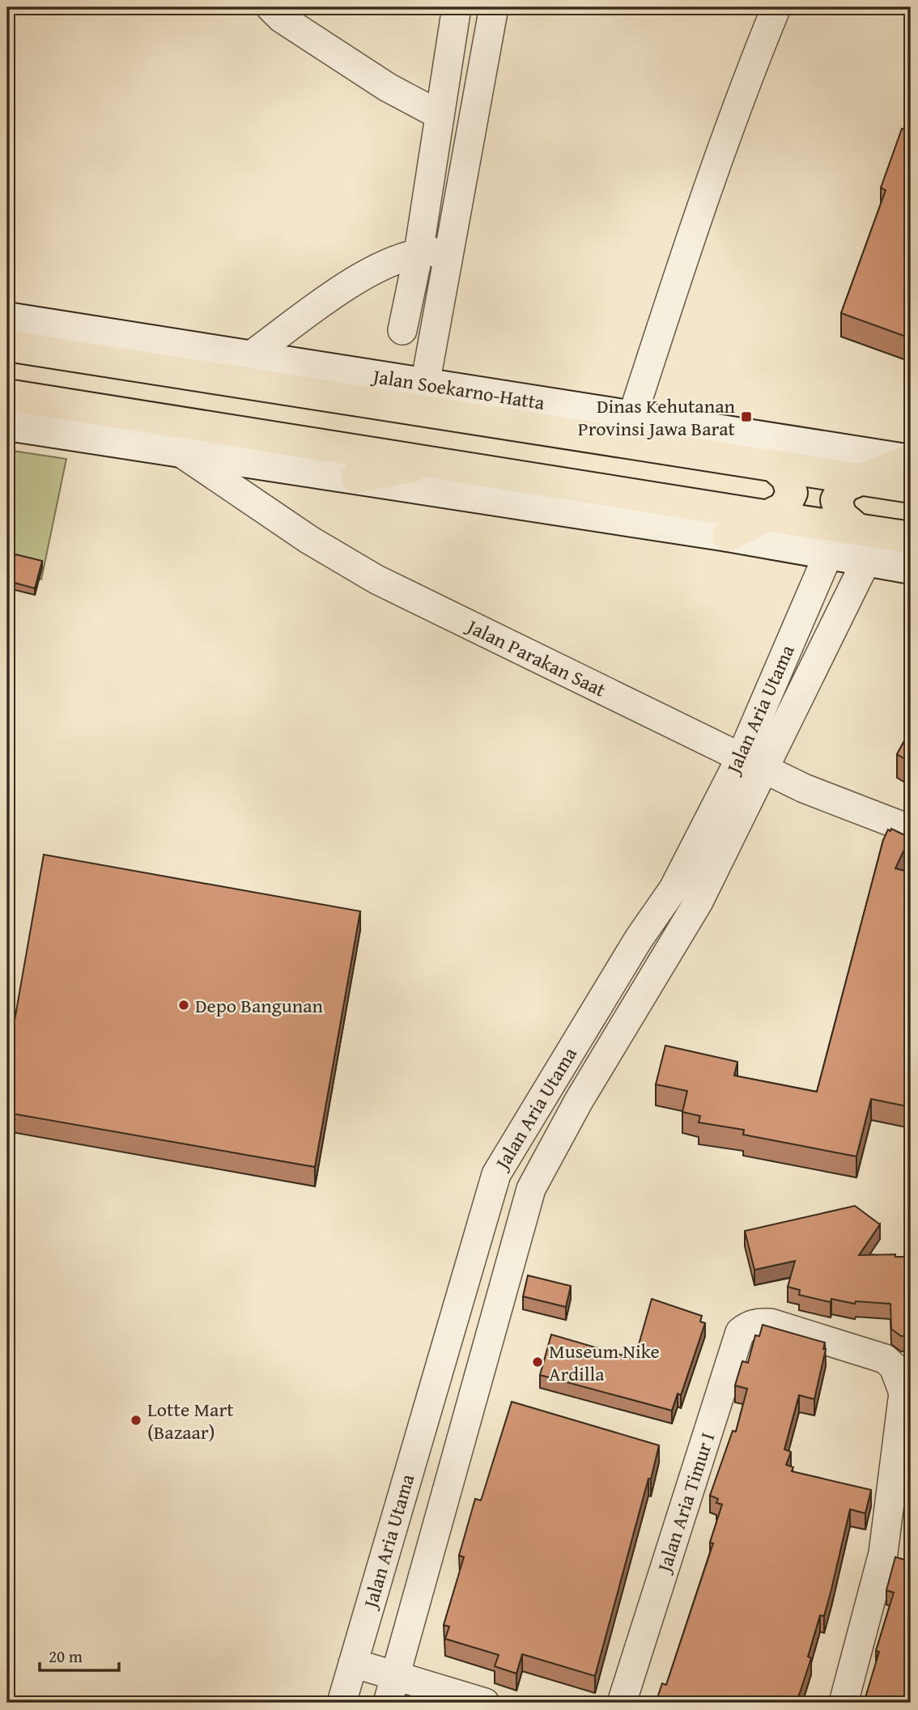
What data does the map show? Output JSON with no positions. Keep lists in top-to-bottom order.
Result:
{
  "streets": {
    "highway": ["Jalan Soekarno-Hatta"],
    "street": ["Jalan Parakan Saat", "Jalan Aria Utama", "Jalan Aria Timur I"]
  },
  "crossings": [
    ["Jalan Parakan Saat", "Jalan Aria Utama"]
  ],
  "places": {
    "transit": ["Dinas Kehutanan Provinsi Jawa Barat"],
    "other": ["Depo Bangunan", "Museum Nike Ardilla", "Lotte Mart (Bazaar)"]
  },
  "scale_bar": "20 m"
}
